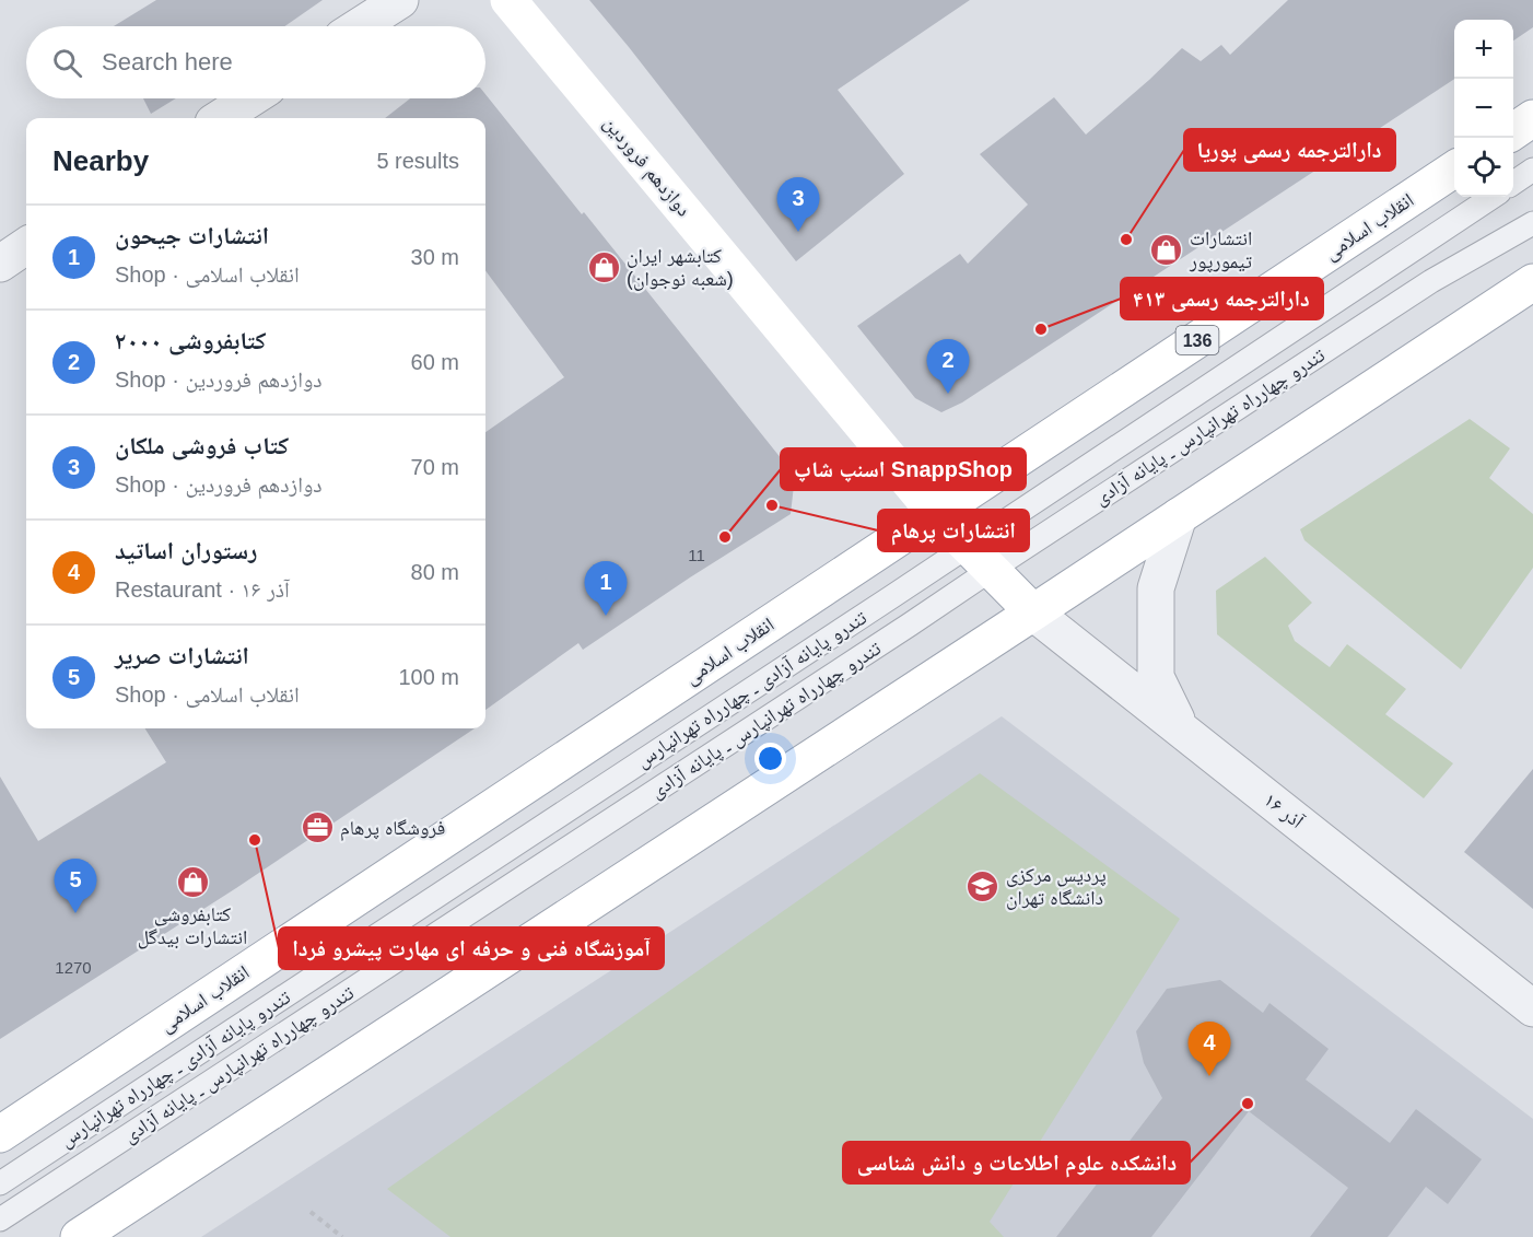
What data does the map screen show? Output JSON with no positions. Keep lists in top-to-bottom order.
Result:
{
  "streets": {
    "main road": ["دوازدهم فروردین", "انقلاب اسلامی", "136"],
    "street": ["۱۶ آذر"],
    "lane": ["تندرو چهارراه تهرانپارس ـ پایانه آزادی", "تندرو پایانه آزادی ـ چهارراه تهرانپارس"]
  },
  "crossings": [
    ["دوازدهم فروردین", "انقلاب اسلامی"],
    ["دوازدهم فروردین", "تندرو چهارراه تهرانپارس ـ پایانه آزادی"],
    ["دوازدهم فروردین", "تندرو پایانه آزادی ـ چهارراه تهرانپارس"],
    ["دوازدهم فروردین", "۱۶ آذر"],
    ["تندرو چهارراه تهرانپارس ـ پایانه آزادی", "تندرو پایانه آزادی ـ چهارراه تهرانپارس"]
  ],
  "places": {
    "other": [
      "دارالترجمه رسمی پوریا",
      "دارالترجمه رسمی ۴۱۳",
      "انتشارات پرهام",
      "اسنپ شاپ SnappShop",
      "آموزشگاه فنی و حرفه ای مهارت پیشرو فردا",
      "دانشکده علوم اطلاعات و دانش شناسی"
    ],
    "shop": ["انتشارات تیمورپور", "کتابشهر ایران (شعبه نوجوان)", "کتابفروشی انتشارات بیدگل"],
    "office": ["فروشگاه پرهام"],
    "school or university": ["پردیس مرکزی دانشگاه‌ تهران"]
  },
  "house_numbers": ["11", "1270"],
  "page": {
    "map_buttons": ["+", "−"],
    "search": "Search here",
    "heading": ["Nearby", "5 results"],
    "pins": [
      "3",
      "2",
      "1",
      "5",
      "4"
    ],
    "list": [
      {
        "mark": "1",
        "name": "انتشارات جیحون",
        "note": "Shop · انقلاب اسلامی",
        "value": "30 m"
      },
      {
        "mark": "2",
        "name": "کتابفروشی ۲۰۰۰",
        "note": "Shop · دوازدهم فروردین",
        "value": "60 m"
      },
      {
        "mark": "3",
        "name": "کتاب فروشی ملکان",
        "note": "Shop · دوازدهم فروردین",
        "value": "70 m"
      },
      {
        "mark": "4",
        "name": "رستوران اساتید",
        "note": "Restaurant · ۱۶ آذر",
        "value": "80 m"
      },
      {
        "mark": "5",
        "name": "انتشارات صریر",
        "note": "Shop · انقلاب اسلامی",
        "value": "100 m"
      }
    ]
  }
}
